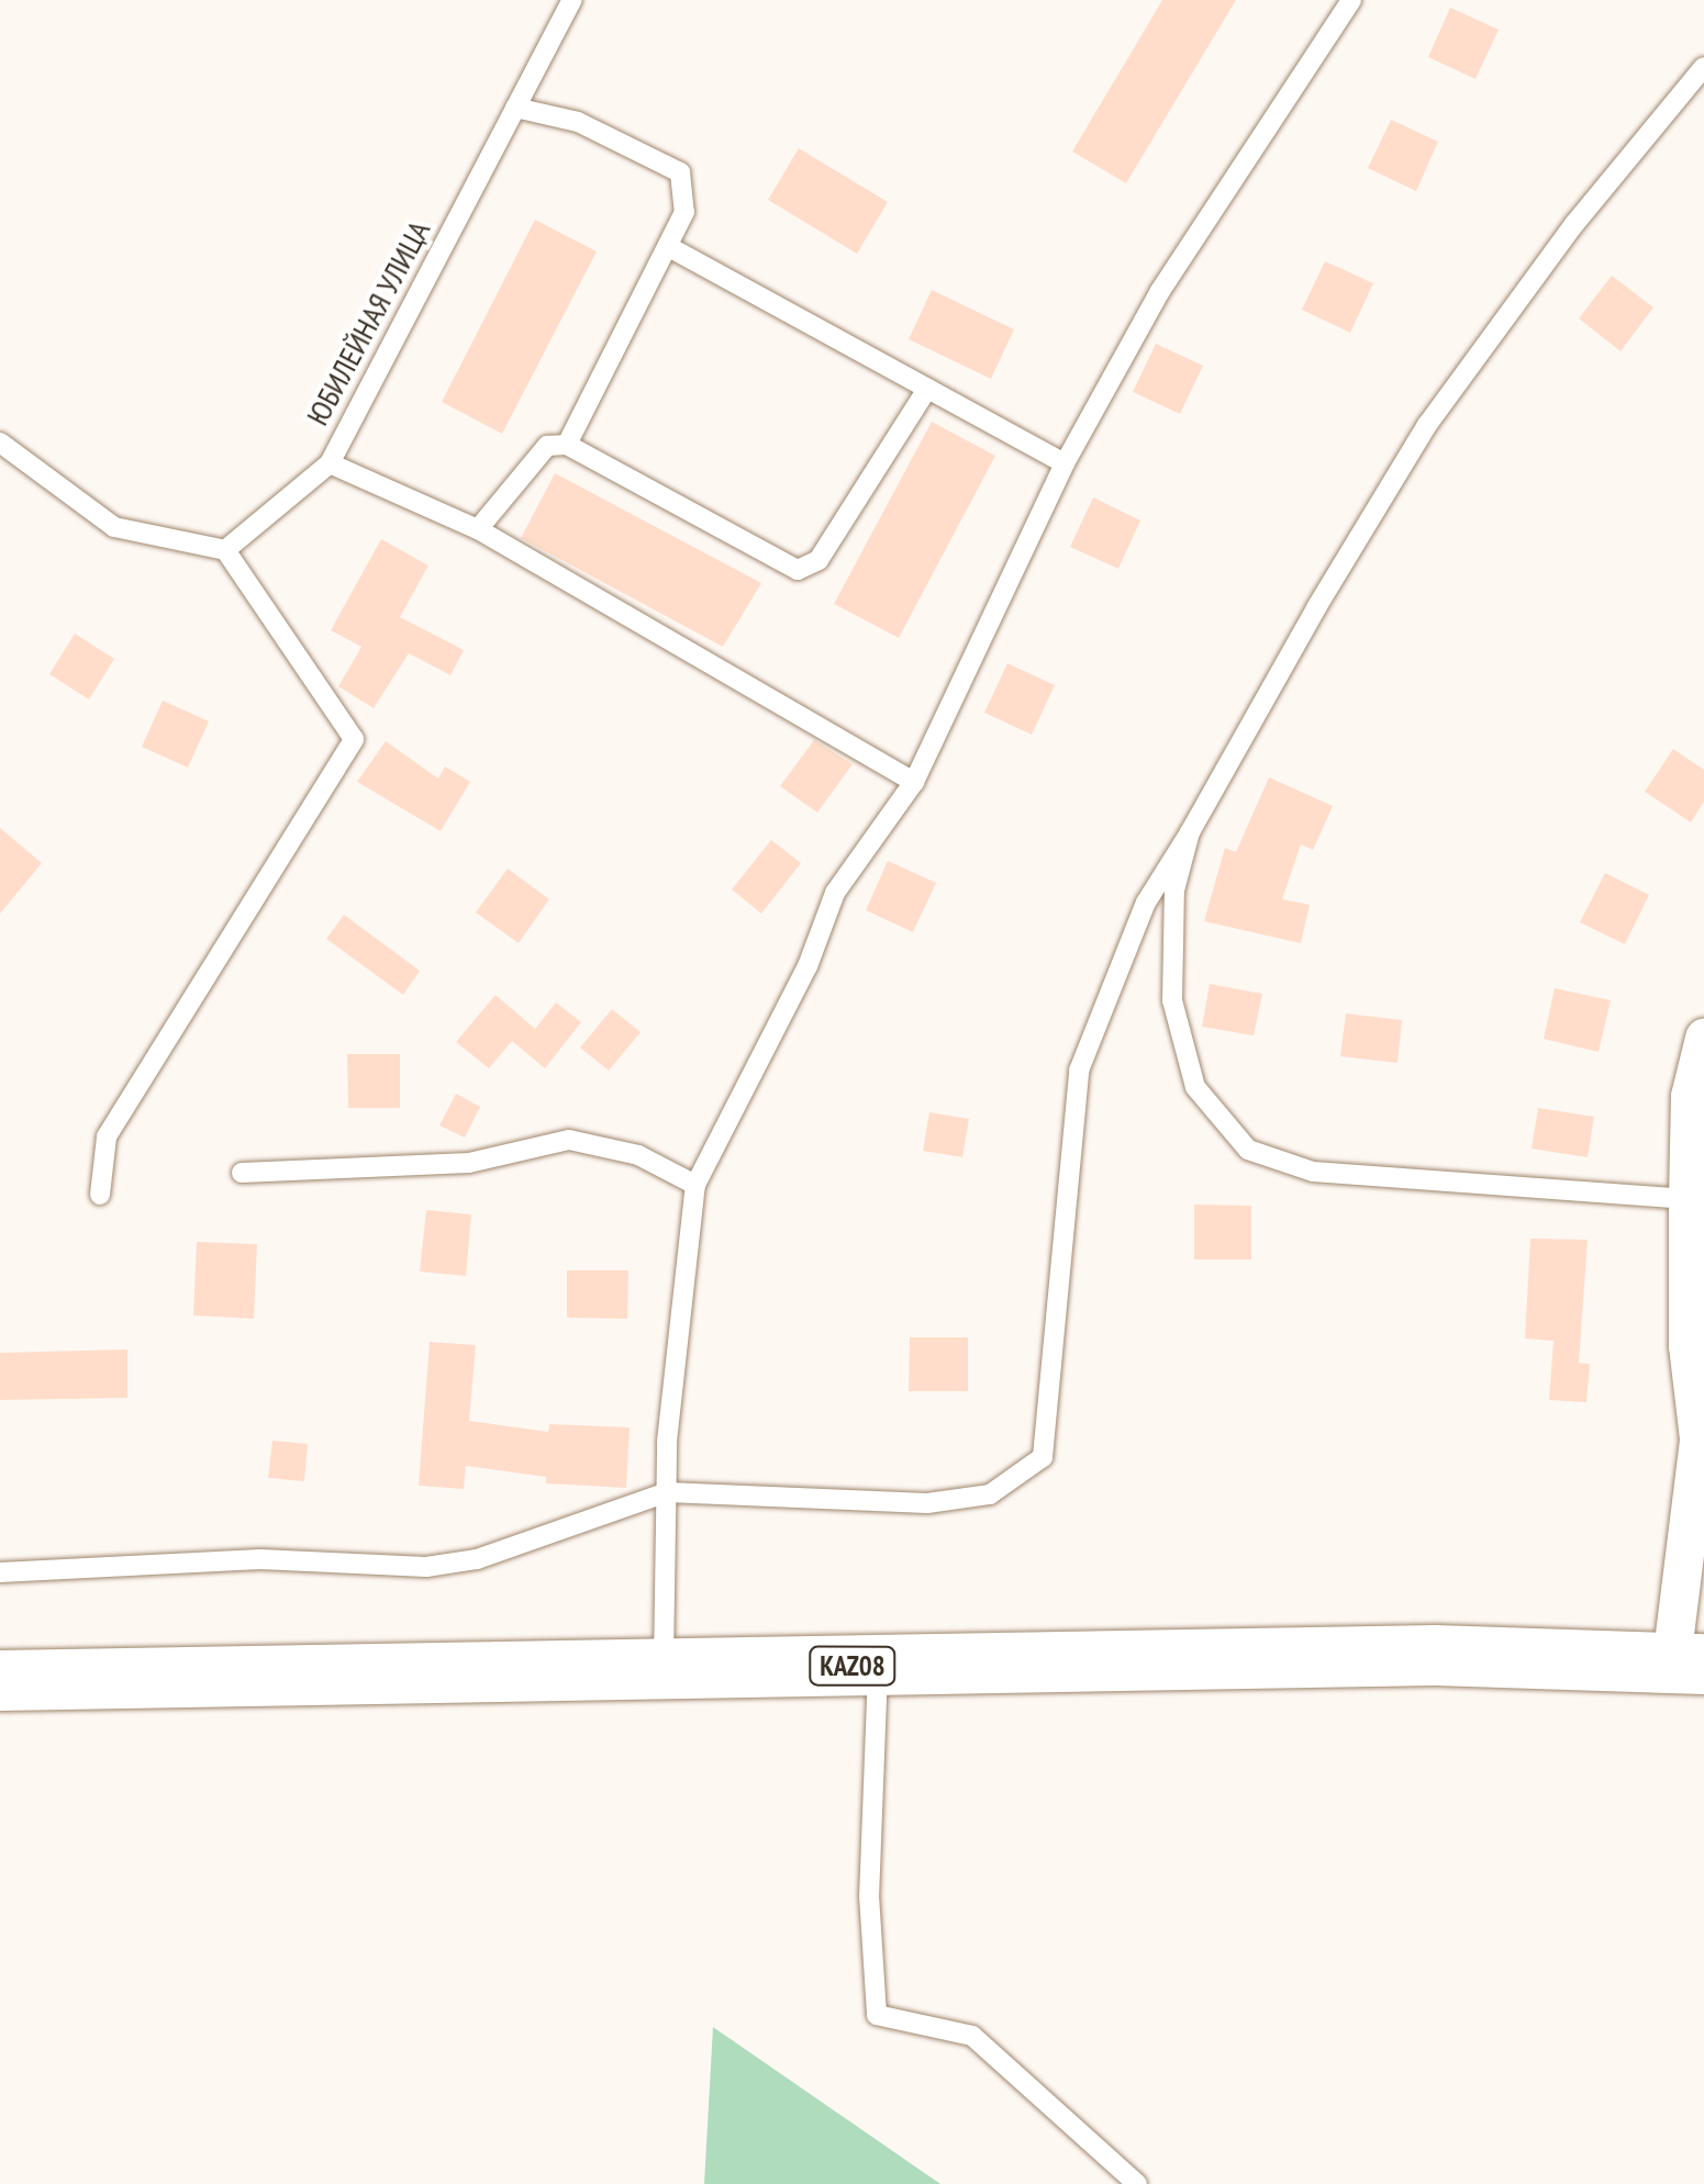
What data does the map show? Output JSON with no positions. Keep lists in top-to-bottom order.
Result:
{
  "streets": {
    "highway": ["KAZ08"],
    "lane": ["ЮБИЛЕЙНАЯ УЛИЦА"]
  }
}
